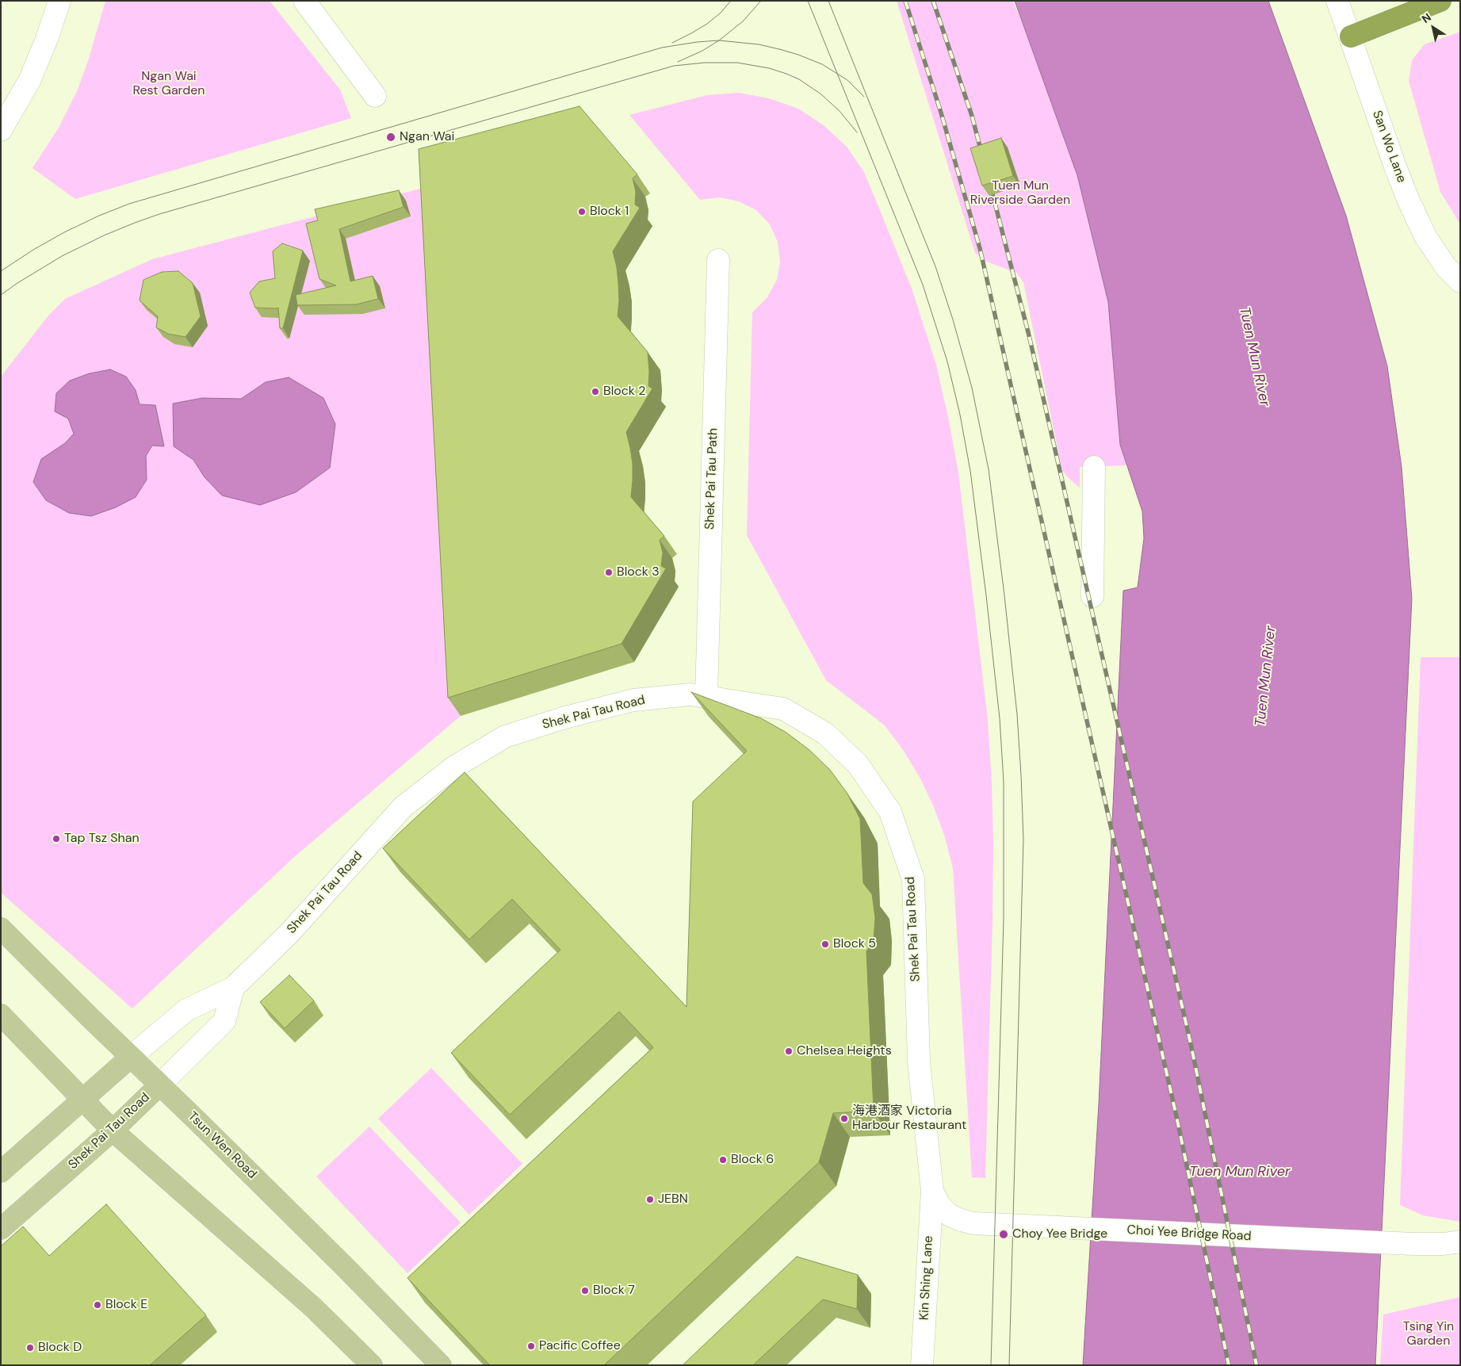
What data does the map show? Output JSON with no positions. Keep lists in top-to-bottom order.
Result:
{
  "streets": {
    "main road": ["Shek Pai Tau Road", "Tsun Wen Road"],
    "street": [
      "San Wo Lane",
      "Shek Pai Tau Path",
      "Choi Yee Bridge Road",
      "Kin Shing Lane"
    ]
  },
  "crossings": [
    ["Shek Pai Tau Path", "Shek Pai Tau Road"],
    ["Shek Pai Tau Road", "Tsun Wen Road"],
    ["Shek Pai Tau Road", "Choi Yee Bridge Road"],
    ["Shek Pai Tau Road", "Kin Shing Lane"],
    ["Choi Yee Bridge Road", "Kin Shing Lane"]
  ],
  "water": ["Tuen Mun River"],
  "parks": ["Ngan Wai Rest Garden", "Tuen Mun Riverside Garden", "Tsing Yin Garden"],
  "places": [
    "Ngan Wai",
    "Block 1",
    "Block 2",
    "Block 3",
    "Tap Tsz Shan",
    "Block 5",
    "Chelsea Heights",
    "海港酒家 Victoria Harbour Restaurant",
    "Block 6",
    "JEBN",
    "Choy Yee Bridge",
    "Block 7",
    "Block E",
    "Pacific Coffee",
    "Block D"
  ],
  "north": "top left"
}
